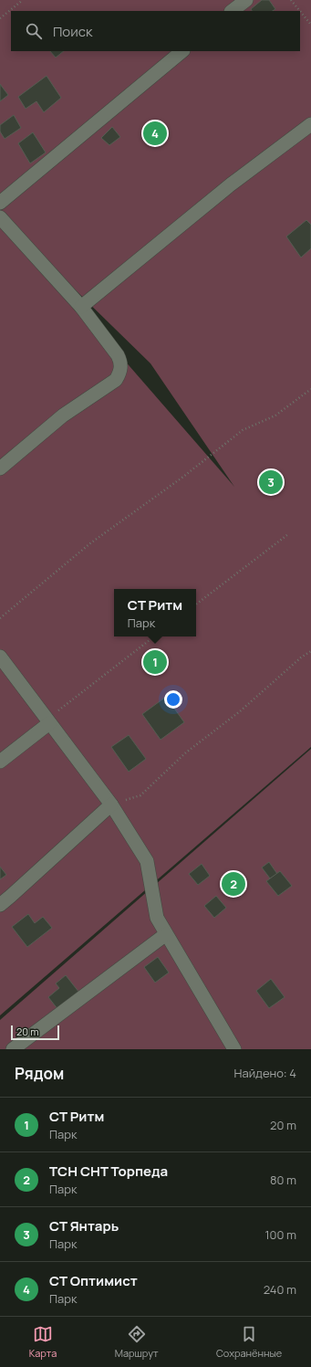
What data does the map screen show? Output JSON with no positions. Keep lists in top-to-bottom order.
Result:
{
  "scale_bar": "20 m",
  "page": {
    "search": "Поиск",
    "pins": [
      "4",
      "3",
      "1",
      "2"
    ],
    "popup": ["СТ Ритм", "Парк"],
    "scale": "20 m",
    "heading": ["Рядом", "Найдено: 4"],
    "list": [
      {
        "mark": "1",
        "name": "СТ Ритм",
        "note": "Парк",
        "value": "20 m"
      },
      {
        "mark": "2",
        "name": "ТСН СНТ Торпеда",
        "note": "Парк",
        "value": "80 m"
      },
      {
        "mark": "3",
        "name": "СТ Янтарь",
        "note": "Парк",
        "value": "100 m"
      },
      {
        "mark": "4",
        "name": "СТ Оптимист",
        "note": "Парк",
        "value": "240 m"
      }
    ],
    "nav": ["Карта", "Маршрут", "Сохранённые"]
  }
}
